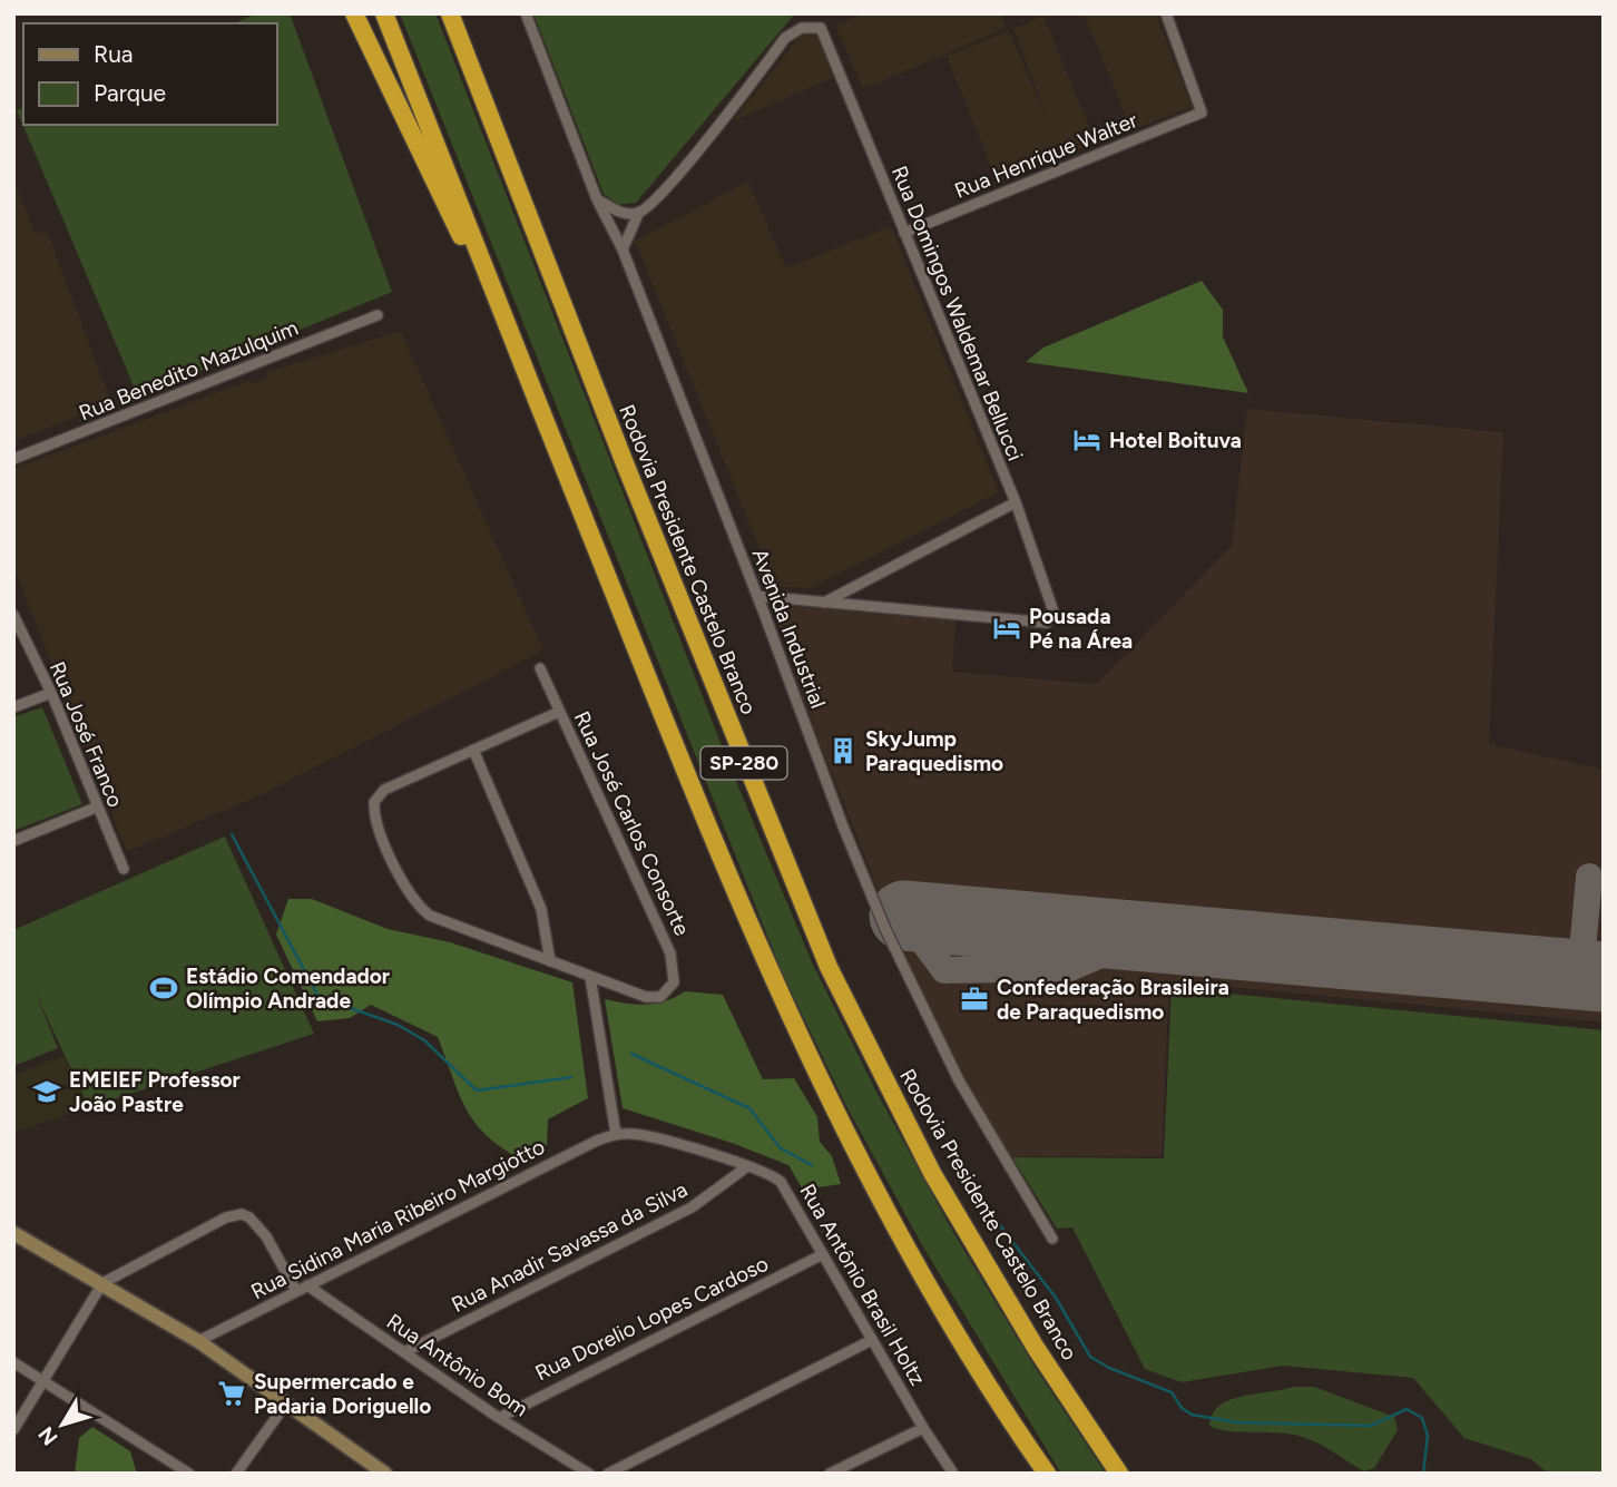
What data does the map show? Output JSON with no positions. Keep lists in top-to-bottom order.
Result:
{
  "streets": {
    "highway": ["Rodovia Presidente Castelo Branco", "SP-280"],
    "street": [
      "Rua Henrique Walter",
      "Rua Domingos Waldemar Bellucci",
      "Rua Benedito Mazulquim",
      "Avenida Industrial",
      "Rua José Franco",
      "Rua José Carlos Consorte",
      "Rua Sidina Maria Ribeiro Margiotto",
      "Rua Anadir Savassa da Silva",
      "Rua Antônio Brasil Holtz",
      "Rua Dorelio Lopes Cardoso",
      "Rua Antônio Bom"
    ]
  },
  "crossings": [
    ["Rua Henrique Walter", "Rua Domingos Waldemar Bellucci"],
    ["Rua Sidina Maria Ribeiro Margiotto", "Rua Antônio Brasil Holtz"],
    ["Rua Sidina Maria Ribeiro Margiotto", "Rua Antônio Bom"],
    ["Rua Anadir Savassa da Silva", "Rua Antônio Brasil Holtz"],
    ["Rua Anadir Savassa da Silva", "Rua Antônio Bom"],
    ["Rua Antônio Brasil Holtz", "Rua Dorelio Lopes Cardoso"],
    ["Rua Dorelio Lopes Cardoso", "Rua Antônio Bom"]
  ],
  "places": {
    "hotel": ["Hotel Boituva", "Pousada Pé na Área"],
    "building": ["SkyJump Paraquedismo"],
    "sports": ["Estádio Comendador Olímpio Andrade"],
    "office": ["Confederação Brasileira de Paraquedismo"],
    "school or university": ["EMEIEF Professor João Pastre"],
    "supermarket": ["Supermercado e Padaria Doriguello"]
  },
  "legend": ["Rua", "Parque"],
  "north": "bottom left"
}
